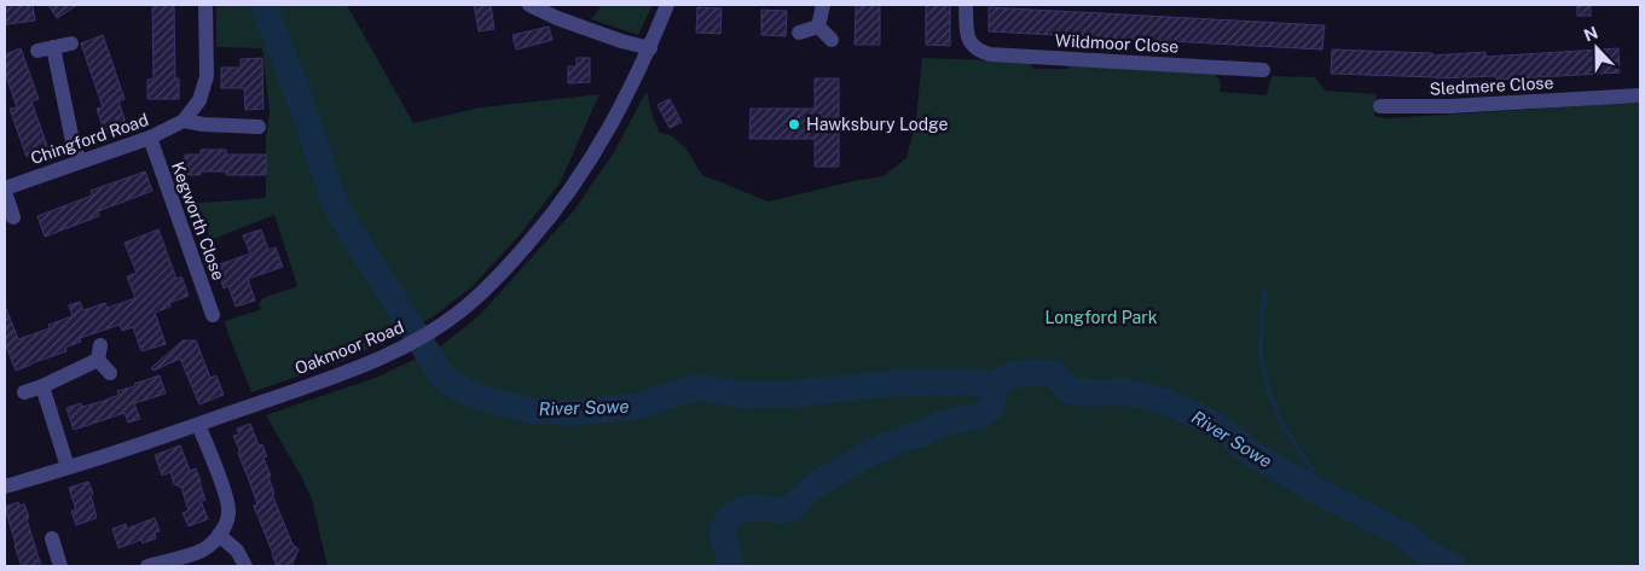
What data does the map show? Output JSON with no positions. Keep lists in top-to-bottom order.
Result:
{
  "streets": {
    "street": [
      "Wildmoor Close",
      "Sledmere Close",
      "Chingford Road",
      "Kegworth Close",
      "Oakmoor Road"
    ]
  },
  "crossings": [
    ["Chingford Road", "Kegworth Close"]
  ],
  "water": ["River Sowe"],
  "parks": ["Longford Park"],
  "places": ["Hawksbury Lodge"],
  "north": "top"
}
